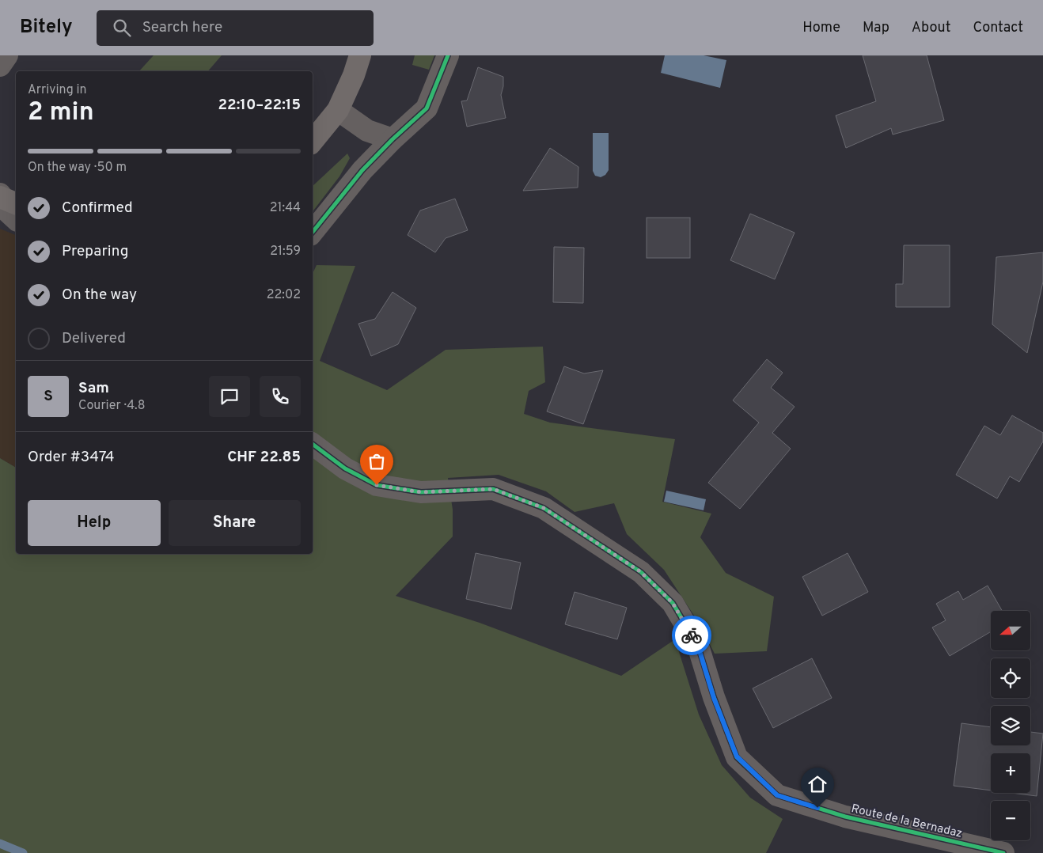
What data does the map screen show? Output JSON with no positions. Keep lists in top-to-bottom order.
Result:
{
  "streets": {
    "street": ["Route de la Bernadaz"]
  },
  "north": "left",
  "page": {
    "header": "Bitely",
    "search": "Search here",
    "nav": [
      "Home",
      "Map",
      "About",
      "Contact"
    ],
    "heading": ["2 min", "Arriving in", "22:10–22:15"],
    "panel": [
      "Sam",
      "Courier · 4.8",
      "Order #3474",
      "CHF 22.85"
    ],
    "bar": "On the way · 50 m",
    "list": [
      ["Confirmed", "21:44"],
      ["Preparing", "21:59"],
      ["On the way", "22:02"],
      "Delivered"
    ],
    "round": "S",
    "buttons": ["Help", "Share"],
    "map_buttons": ["+", "−"]
  }
}
